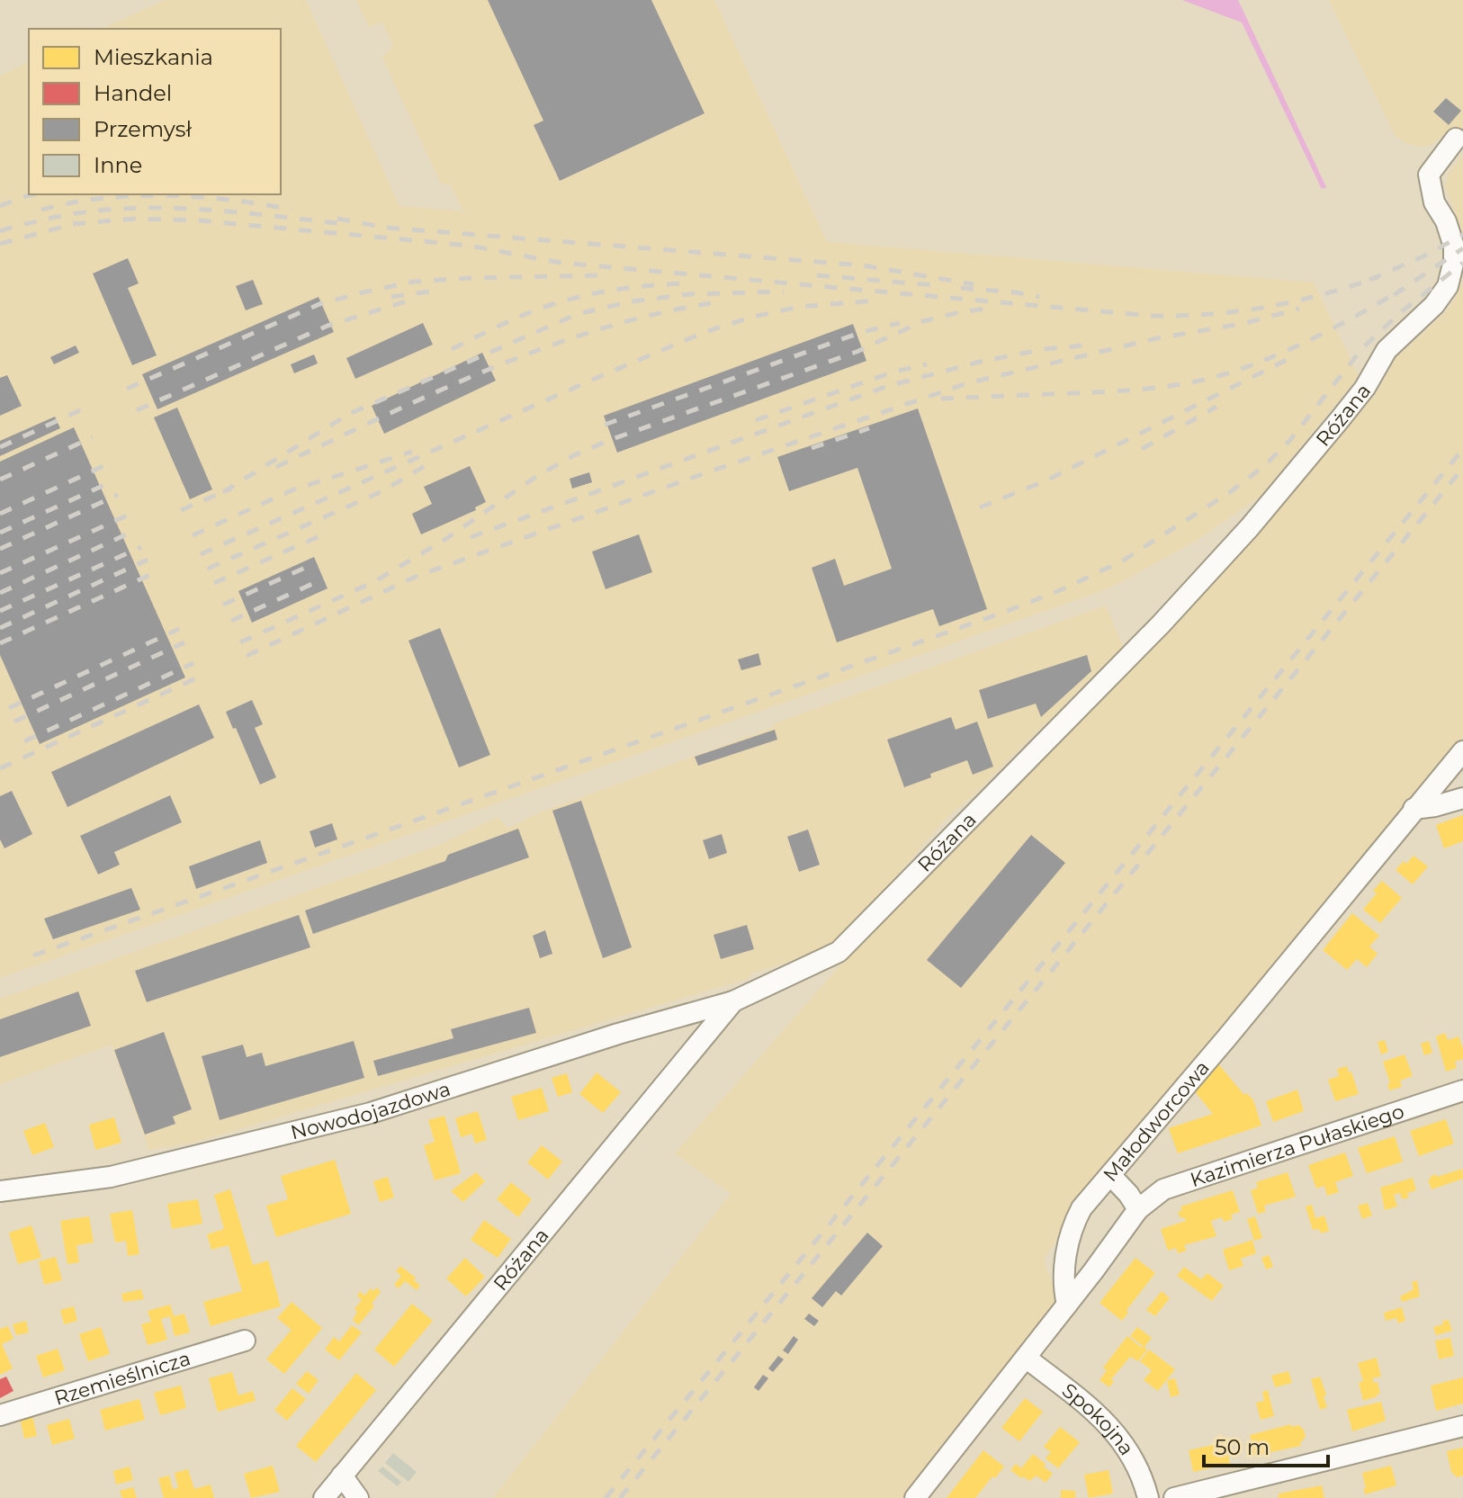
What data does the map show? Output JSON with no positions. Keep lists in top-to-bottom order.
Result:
{
  "streets": {
    "street": [
      "Różana",
      "Nowodojazdowa",
      "Małodworcowa",
      "Kazimierza Pułaskiego",
      "Rzemieślnicza",
      "Spokojna"
    ]
  },
  "crossings": [
    ["Różana", "Nowodojazdowa"],
    ["Małodworcowa", "Kazimierza Pułaskiego"],
    ["Małodworcowa", "Spokojna"]
  ],
  "legend": [
    "Mieszkania",
    "Handel",
    "Przemysł",
    "Inne"
  ],
  "scale_bar": "50 m"
}
